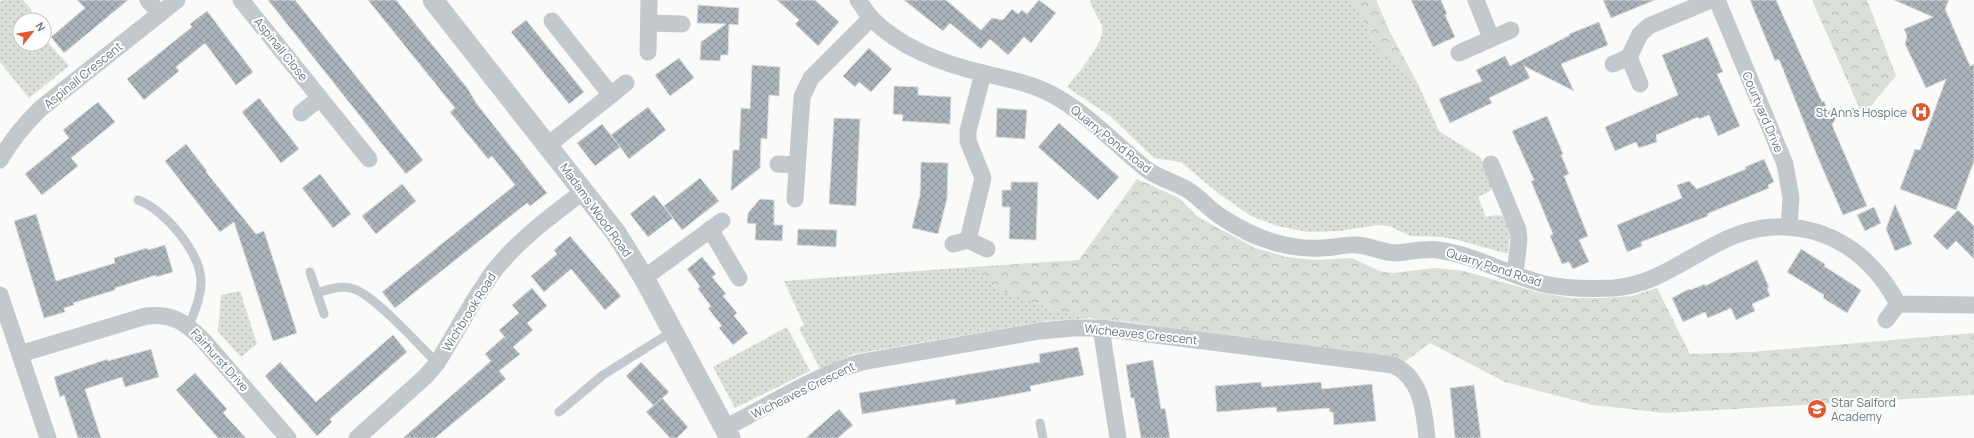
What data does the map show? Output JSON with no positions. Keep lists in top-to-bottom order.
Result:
{
  "streets": {
    "street": [
      "Aspinall Close",
      "Aspinall Crescent",
      "Courtyard Drive",
      "Quarry Pond Road",
      "Madams Wood Road",
      "Wichbrook Road",
      "Wicheaves Crescent",
      "Fairhurst Drive"
    ]
  },
  "crossings": [
    ["Courtyard Drive", "Quarry Pond Road"],
    ["Madams Wood Road", "Wichbrook Road"],
    ["Madams Wood Road", "Wicheaves Crescent"]
  ],
  "places": {
    "hospital": ["St Ann's Hospice"],
    "school or university": ["Star Salford Academy"]
  },
  "north": "top right"
}
